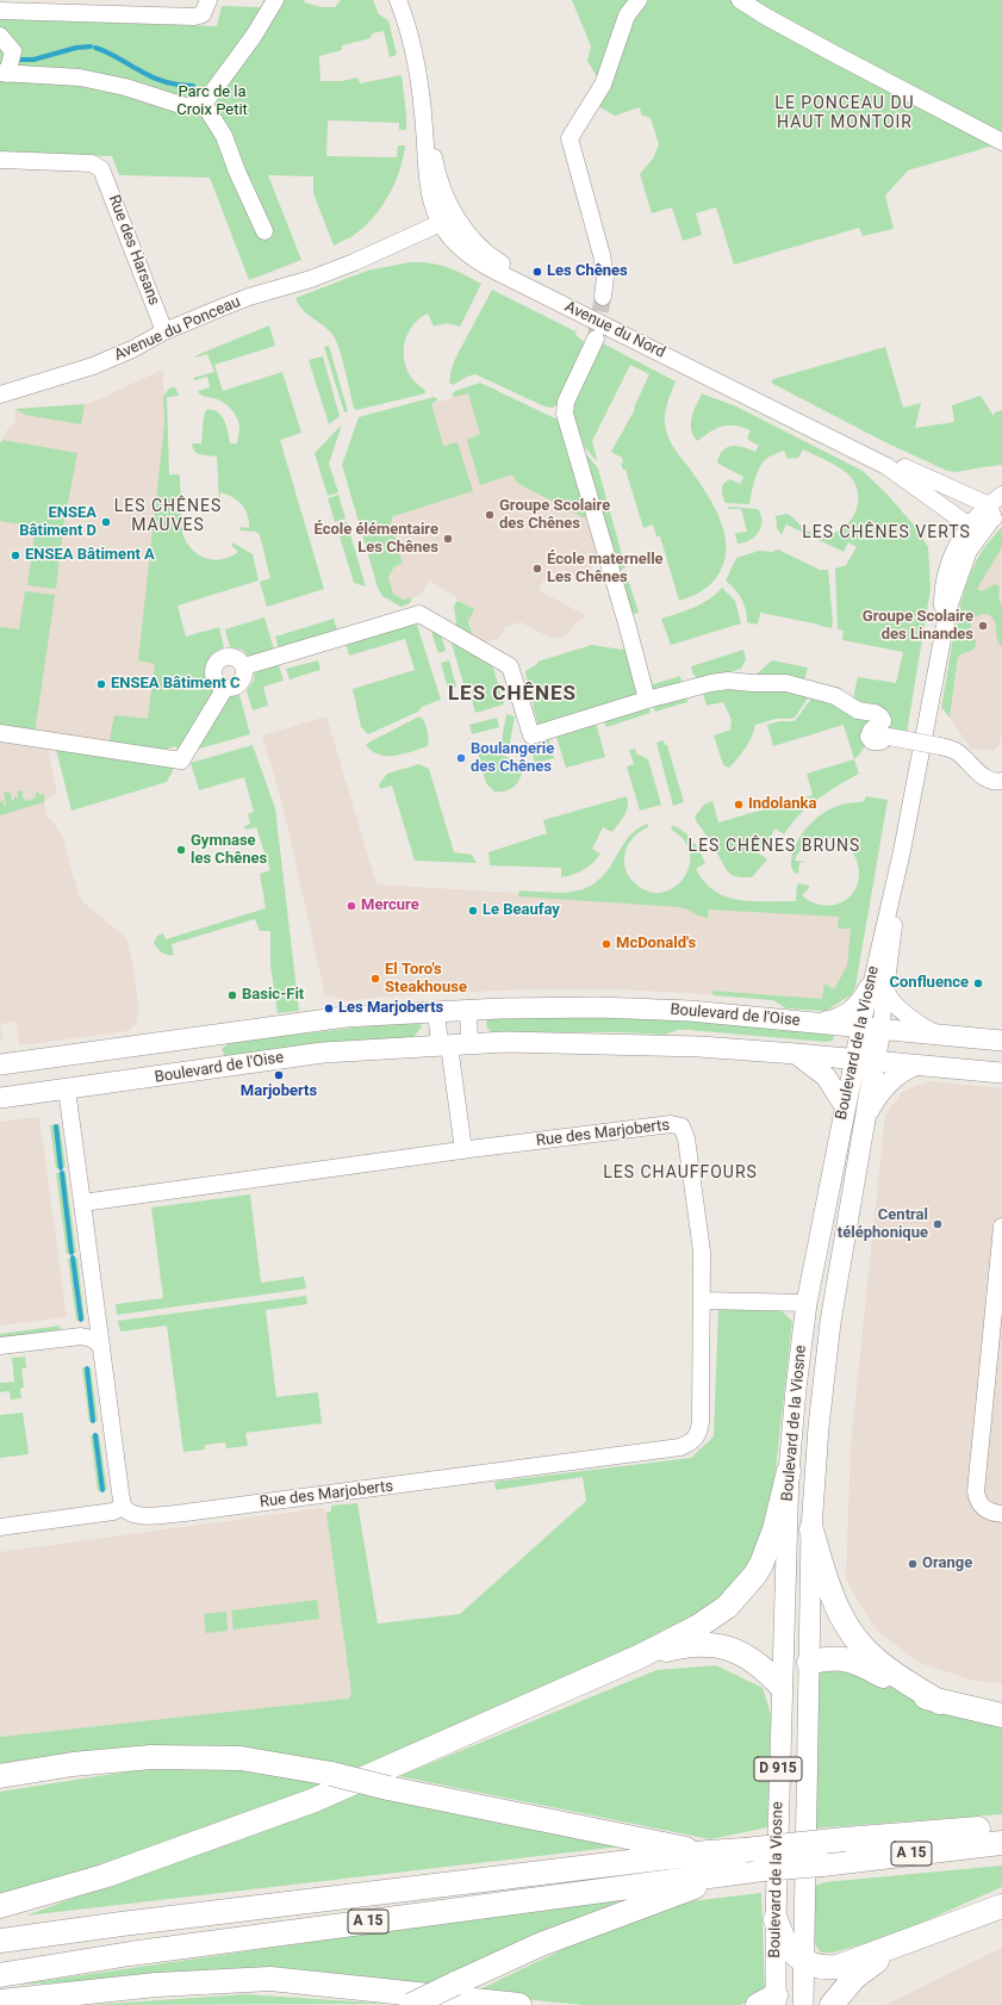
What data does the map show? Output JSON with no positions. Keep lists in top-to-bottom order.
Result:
{
  "streets": {
    "highway": ["A 15"],
    "main road": ["Boulevard de l'Oise", "Boulevard de la Viosne", "D 915"],
    "street": [
      "Rue des Harsans",
      "Avenue du Ponceau",
      "Avenue du Nord",
      "Rue des Marjoberts"
    ]
  },
  "crossings": [
    ["Rue des Harsans", "Avenue du Ponceau"],
    ["Avenue du Ponceau", "Avenue du Nord"],
    ["Avenue du Nord", "Boulevard de la Viosne"],
    ["Boulevard de l'Oise", "Boulevard de la Viosne"]
  ],
  "districts": [
    "LE PONCEAU DU HAUT MONTOIR",
    "LES CHÊNES MAUVES",
    "LES CHÊNES VERTS",
    "LES CHÊNES",
    "LES CHÊNES BRUNS",
    "LES CHAUFFOURS"
  ],
  "parks": ["Parc de la Croix Petit"],
  "places": [
    "Les Chênes",
    "Groupe Scolaire des Chênes",
    "ENSEA Bâtiment D",
    "École élémentaire Les Chênes",
    "ENSEA Bâtiment A",
    "École maternelle Les Chênes",
    "Groupe Scolaire des Linandes",
    "ENSEA Bâtiment C",
    "Boulangerie des Chênes",
    "Indolanka",
    "Gymnase les Chênes",
    "Mercure",
    "Le Beaufay",
    "McDonald's",
    "El Toro's Steakhouse",
    "Confluence",
    "Basic-Fit",
    "Les Marjoberts",
    "Marjoberts",
    "Central téléphonique",
    "Orange"
  ]
}
